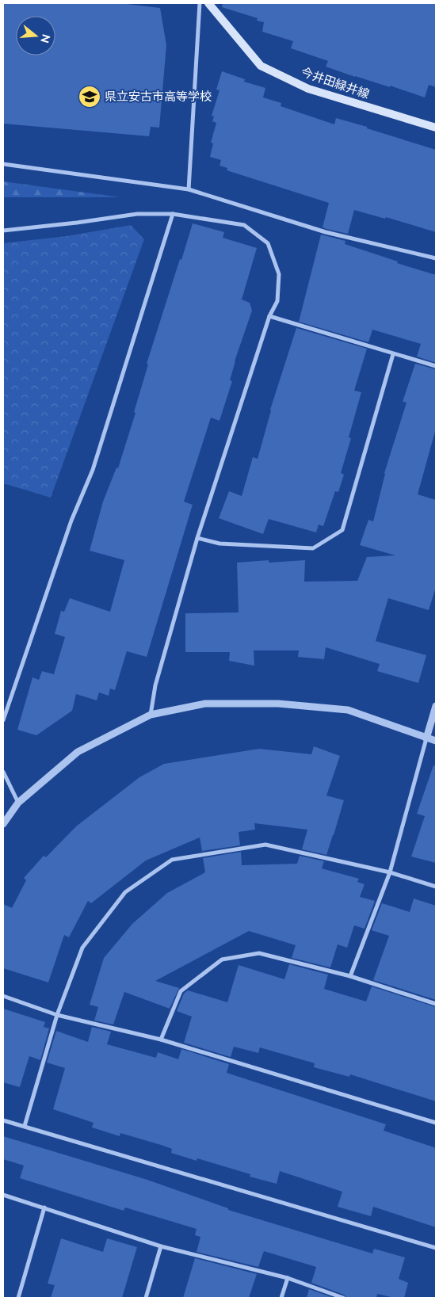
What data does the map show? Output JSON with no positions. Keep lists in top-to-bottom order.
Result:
{
  "streets": {
    "main road": ["今井田緑井線"]
  },
  "places": {
    "school or university": ["県立安古市高等学校"]
  },
  "north": "right"
}
